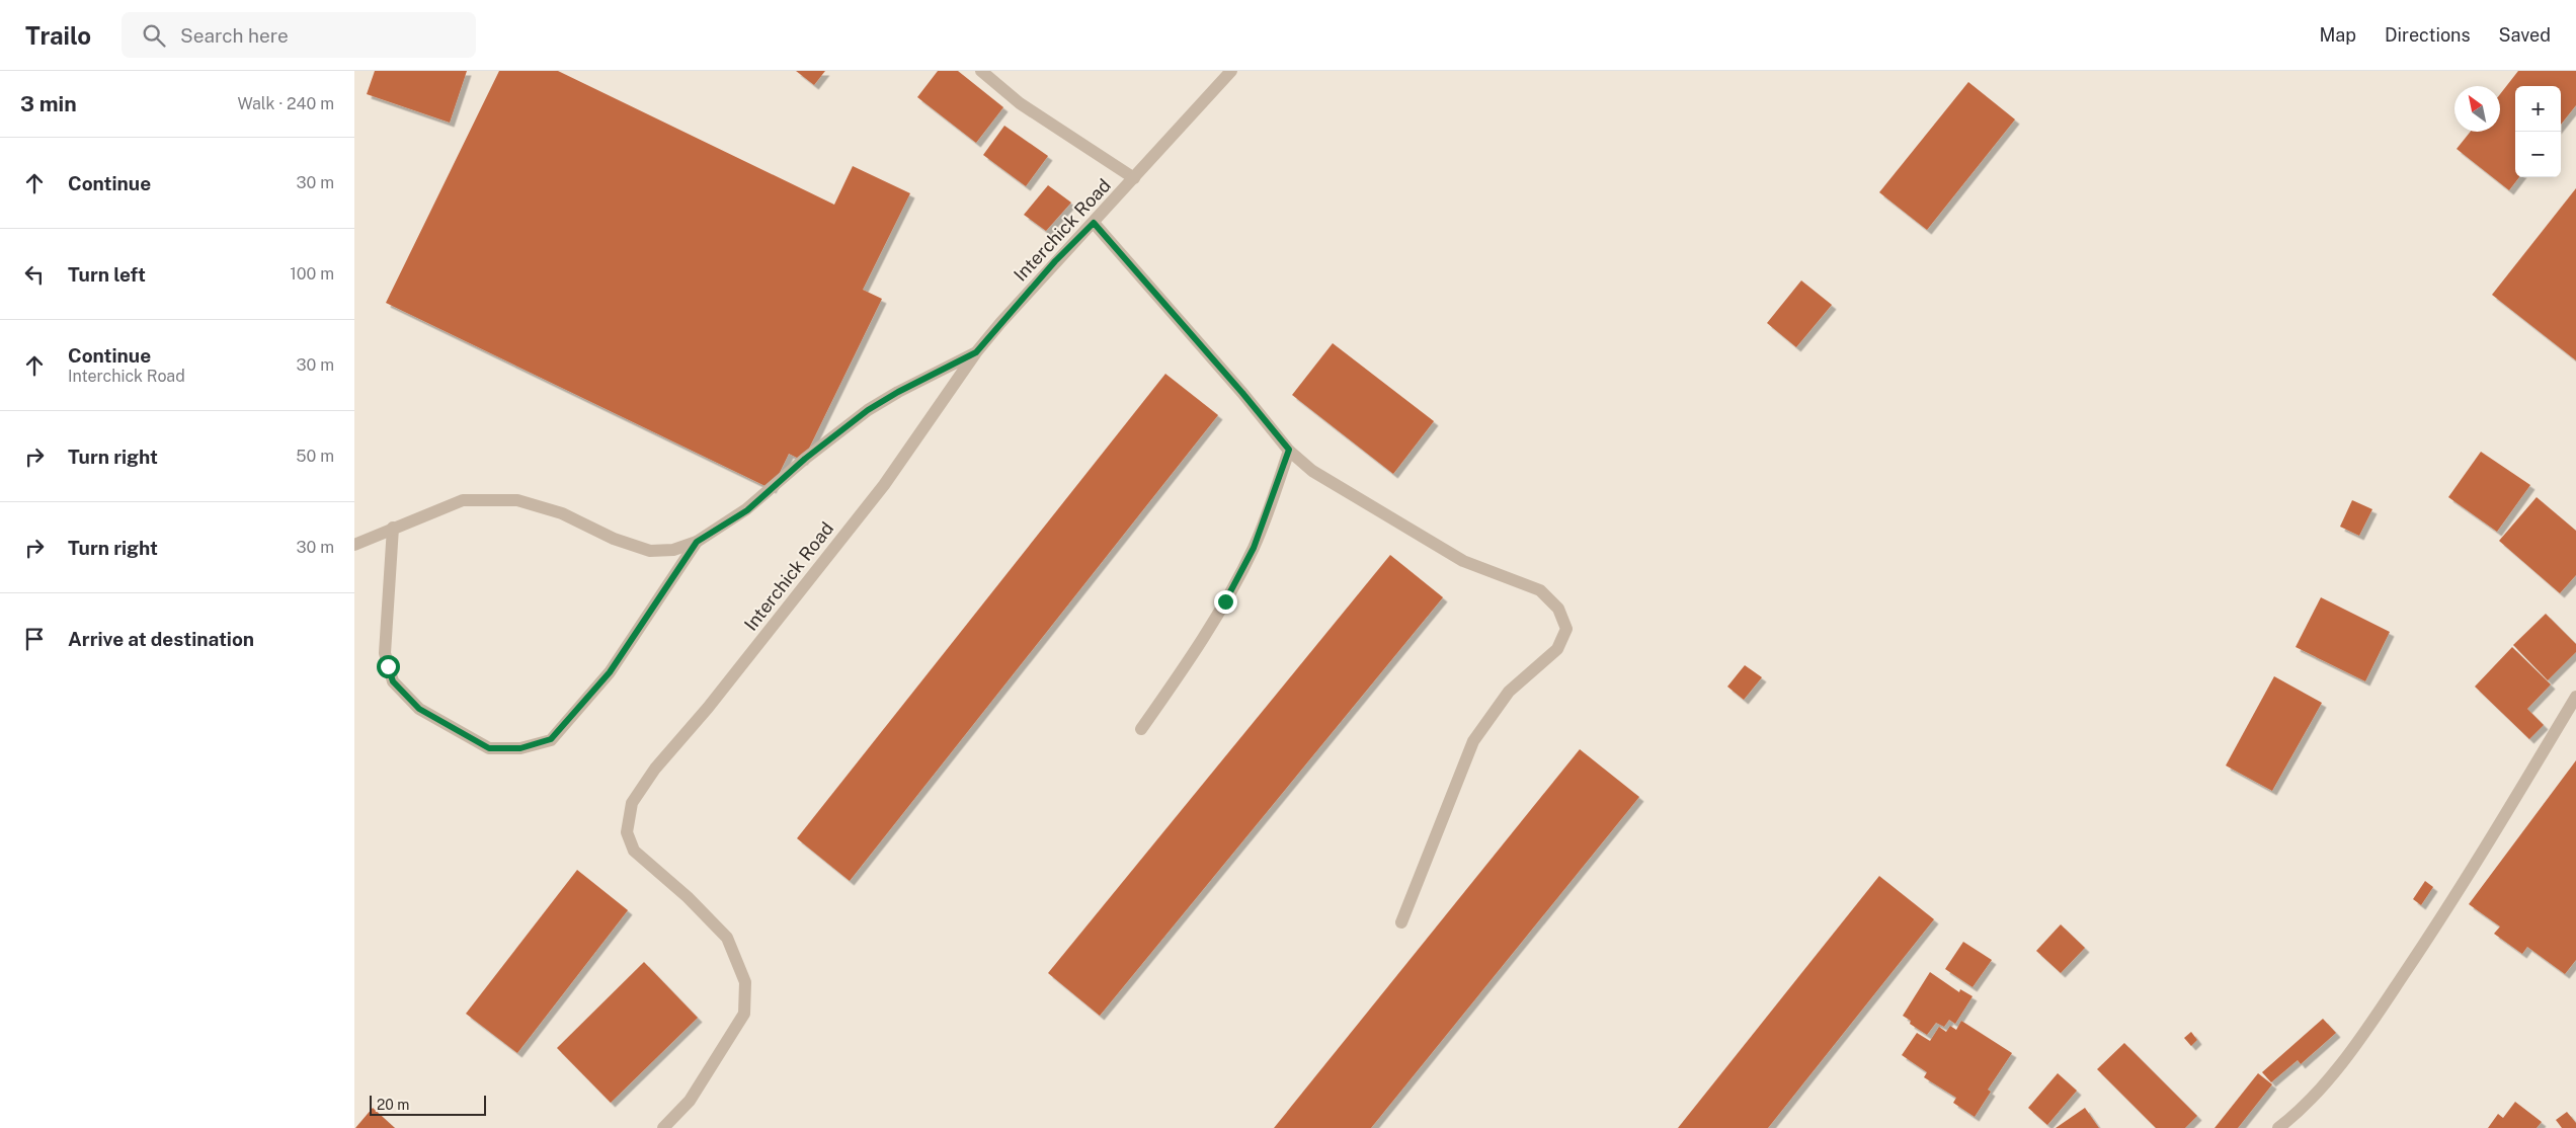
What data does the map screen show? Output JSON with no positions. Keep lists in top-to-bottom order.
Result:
{
  "streets": {
    "street": ["Interchick Road"]
  },
  "scale_bar": "20 m",
  "north": "top left",
  "page": {
    "header": "Trailo",
    "search": "Search here",
    "nav": ["Map", "Directions", "Saved"],
    "heading": ["3 min", "Walk · 240 m"],
    "map_buttons": ["+", "−"],
    "list": [
      ["Continue", "30 m"],
      ["Turn left", "100 m"],
      ["Continue", "Interchick Road", "30 m"],
      ["Turn right", "50 m"],
      ["Turn right", "30 m"],
      "Arrive at destination"
    ],
    "scale": "20 m"
  }
}
